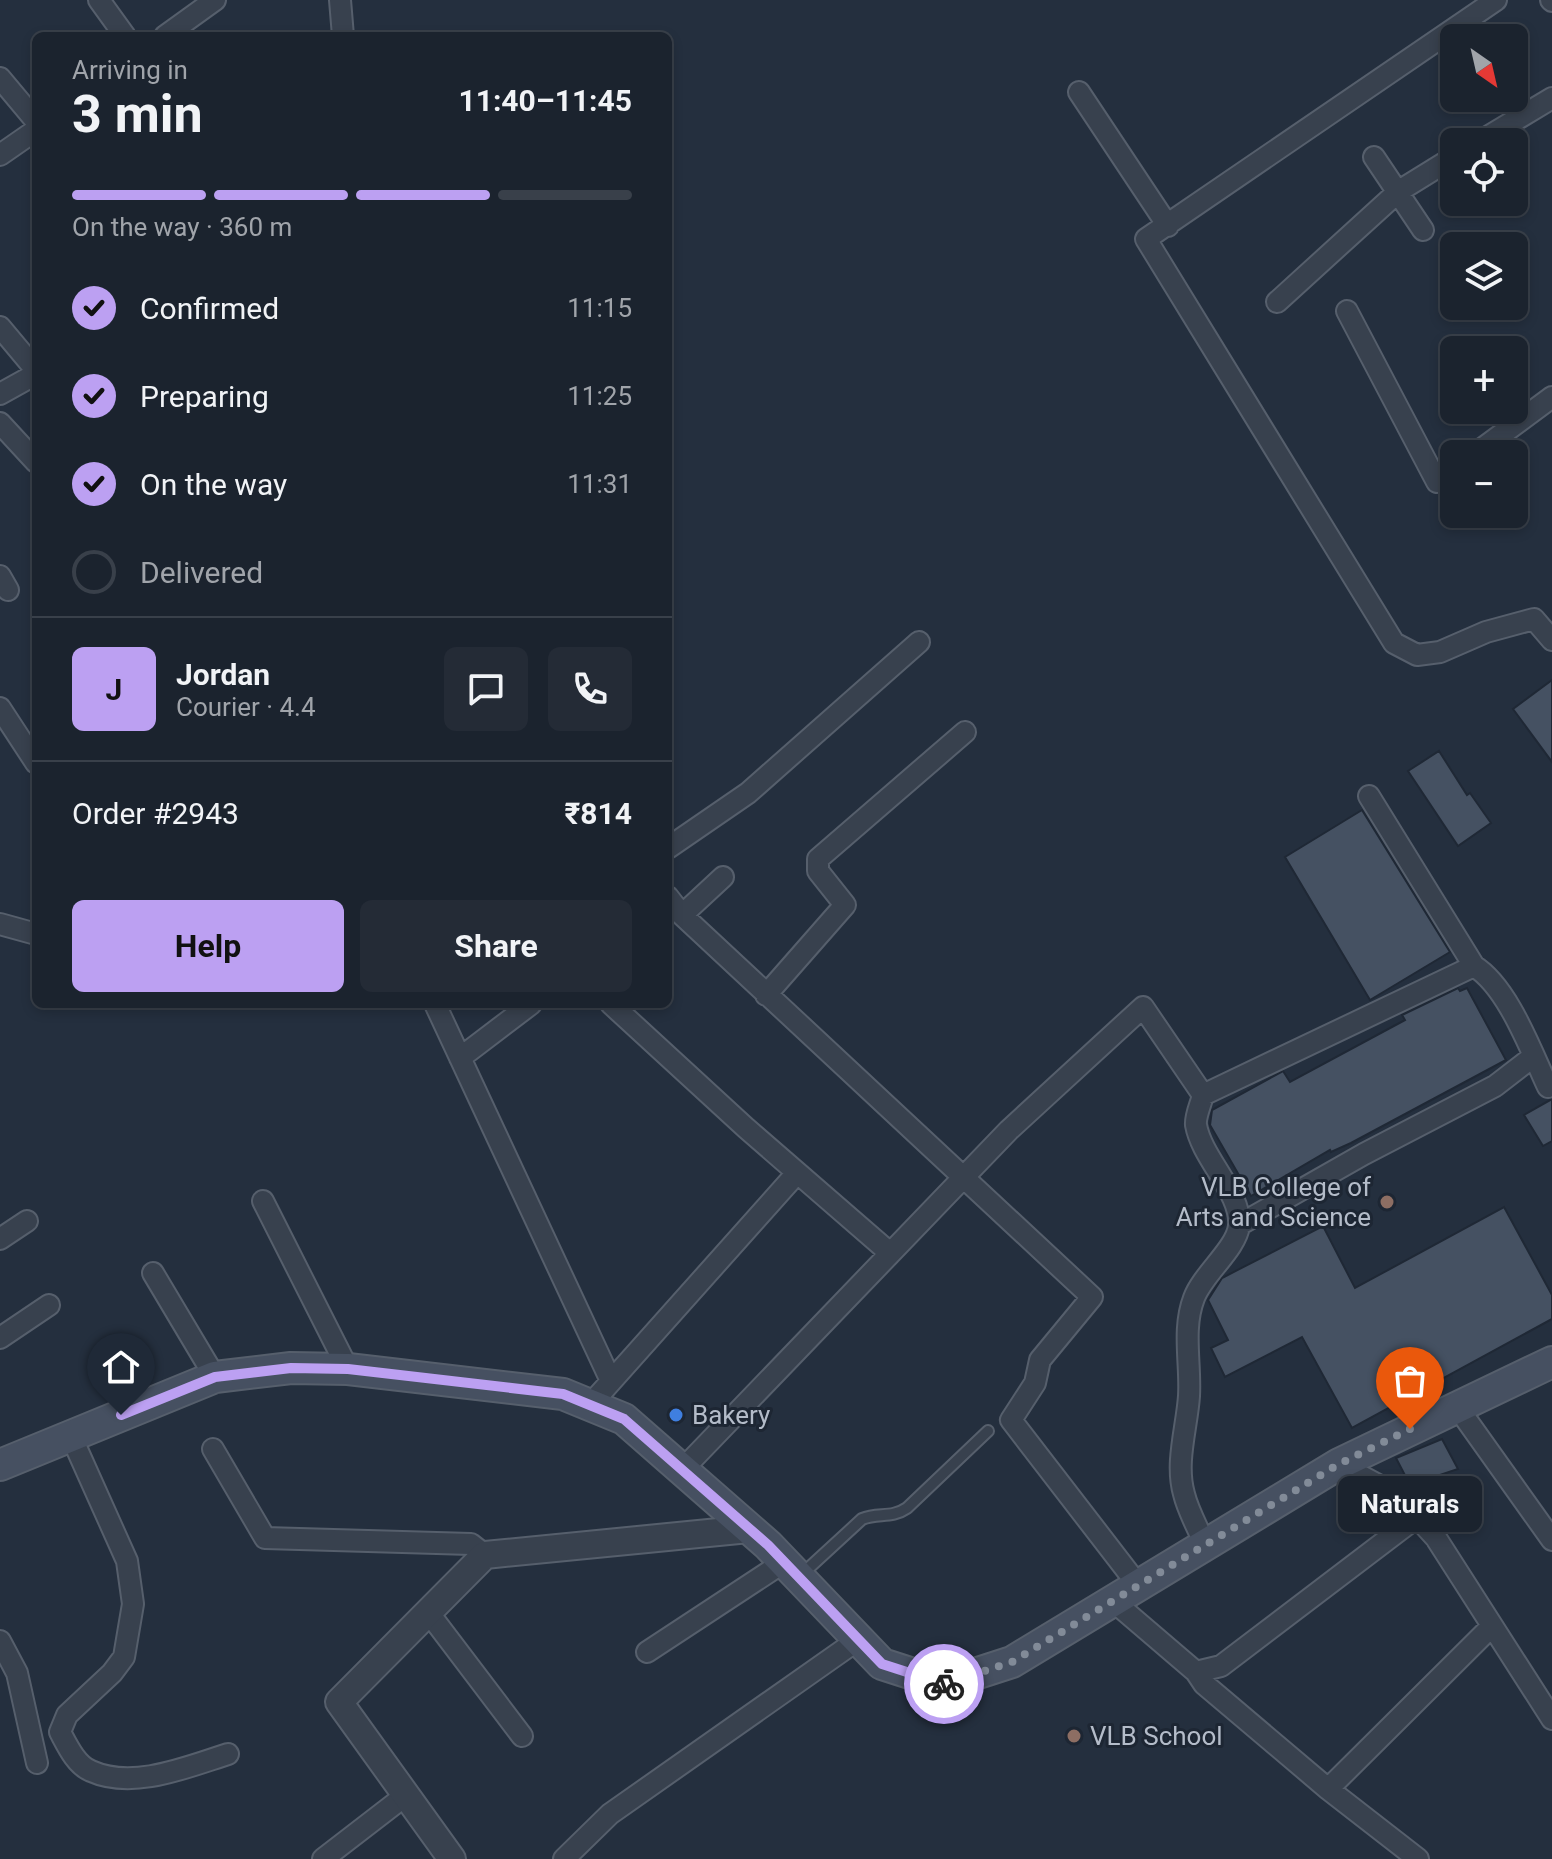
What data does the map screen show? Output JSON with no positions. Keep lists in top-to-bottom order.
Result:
{
  "places": [
    "VLB College of Arts and Science",
    "Bakery",
    "Naturals",
    "VLB School"
  ],
  "north": "bottom right",
  "page": {
    "map_buttons": ["+", "−"],
    "heading": ["3 min", "Arriving in", "11:40–11:45"],
    "panel": [
      "Jordan",
      "Courier · 4.4",
      "Order #2943",
      "₹814"
    ],
    "bar": "On the way · 360 m",
    "list": [
      ["Confirmed", "11:15"],
      ["Preparing", "11:25"],
      ["On the way", "11:31"],
      "Delivered"
    ],
    "round": "J",
    "buttons": ["Help", "Share"],
    "bubble": "Naturals"
  }
}
